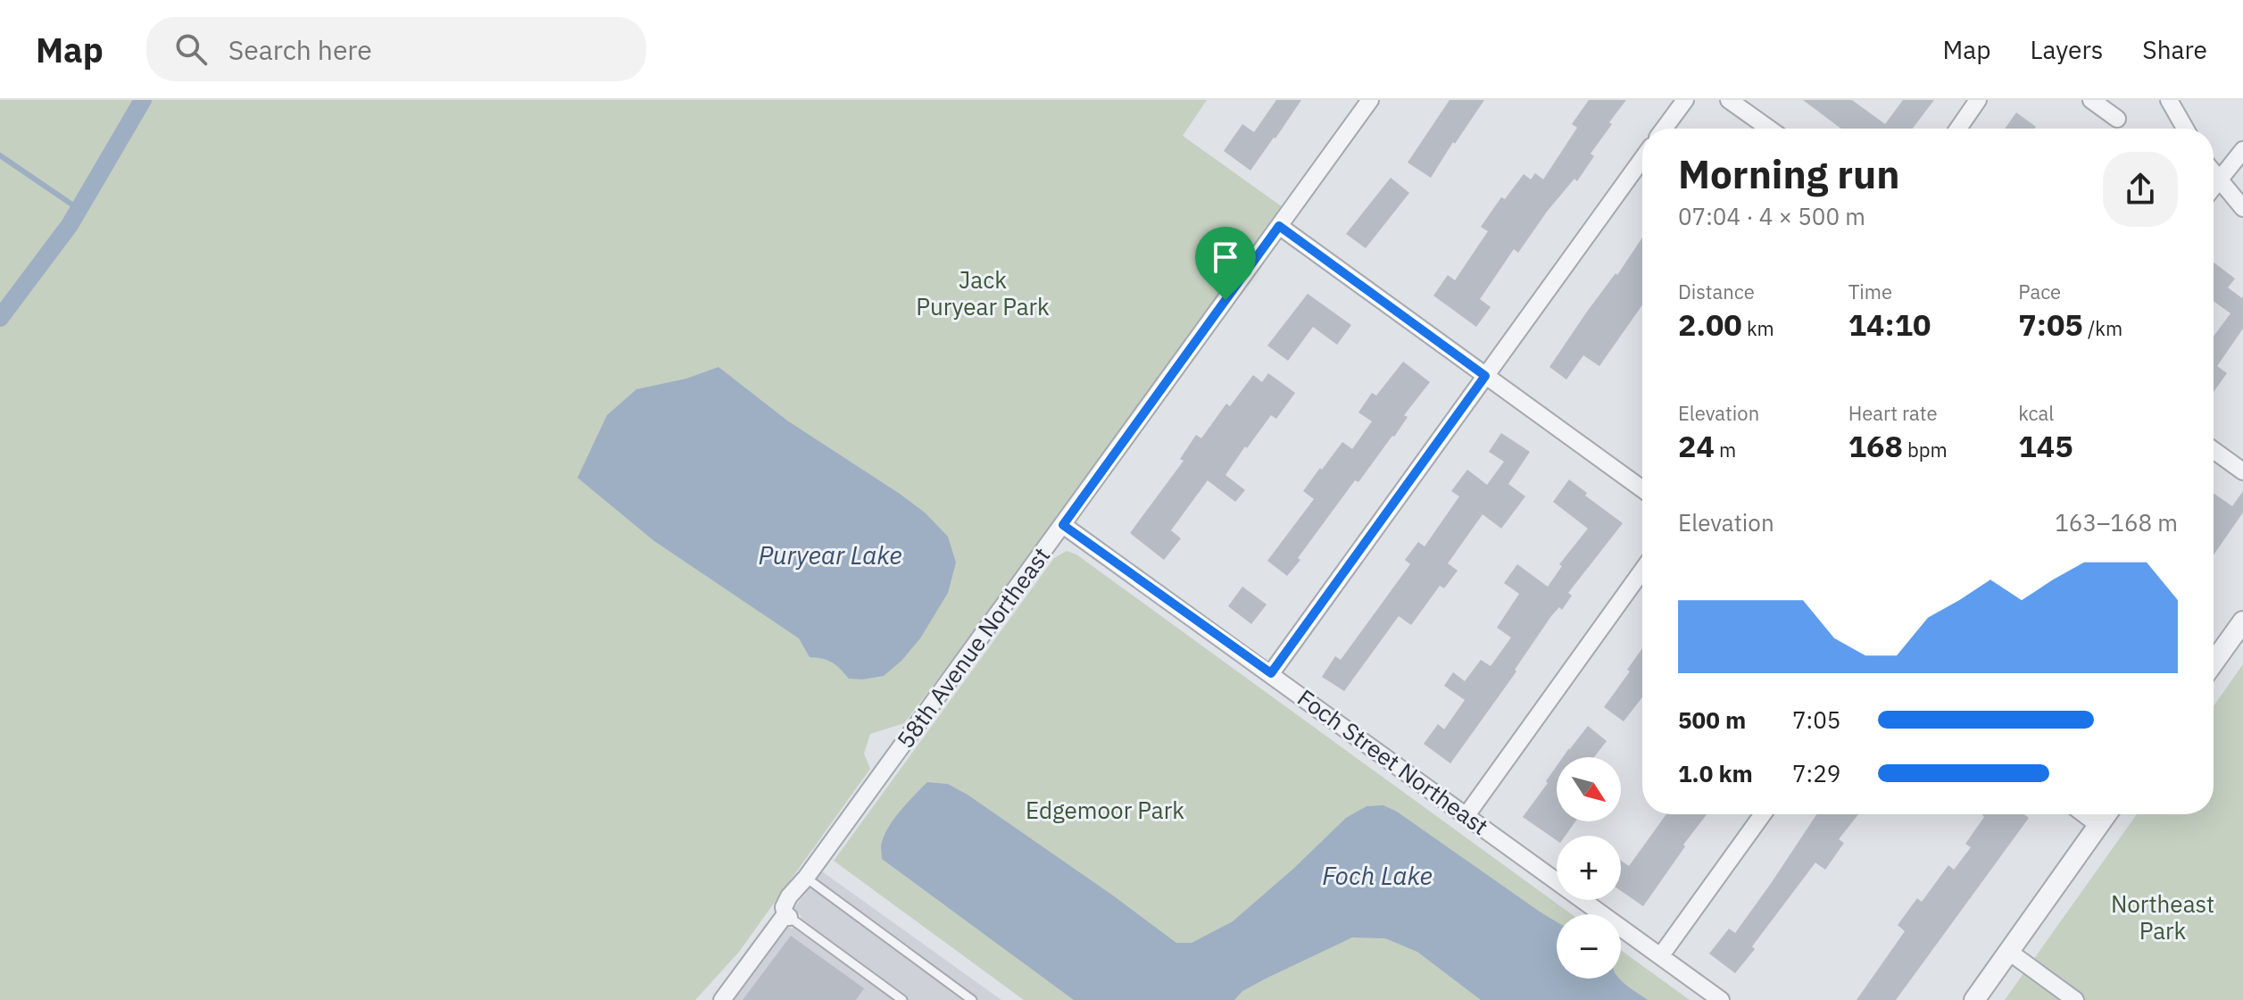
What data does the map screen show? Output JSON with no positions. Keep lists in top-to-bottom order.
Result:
{
  "streets": {
    "street": ["58th Avenue Northeast", "Foch Street Northeast"]
  },
  "crossings": [
    ["58th Avenue Northeast", "Foch Street Northeast"]
  ],
  "water": ["Puryear Lake", "Foch Lake"],
  "parks": ["Jack Puryear Park", "Edgemoor Park", "Northeast Park"],
  "north": "bottom right",
  "page": {
    "header": "Map",
    "search": "Search here",
    "nav": ["Map", "Layers", "Share"],
    "heading": ["Morning run", "07:04 · 4 × 500 m"],
    "stats": [
      ["Distance", "2.00 km"],
      ["Time", "14:10"],
      ["Pace", "7:05 /km"],
      ["Elevation", "24 m"],
      ["Heart rate", "168 bpm"],
      ["kcal", "145"]
    ],
    "chart": ["Elevation", "163–168 m"],
    "list": [
      {
        "name": "500 m",
        "note": "7:05"
      },
      {
        "name": "1.0 km",
        "note": "7:29"
      }
    ],
    "map_buttons": ["+", "−"]
  }
}
